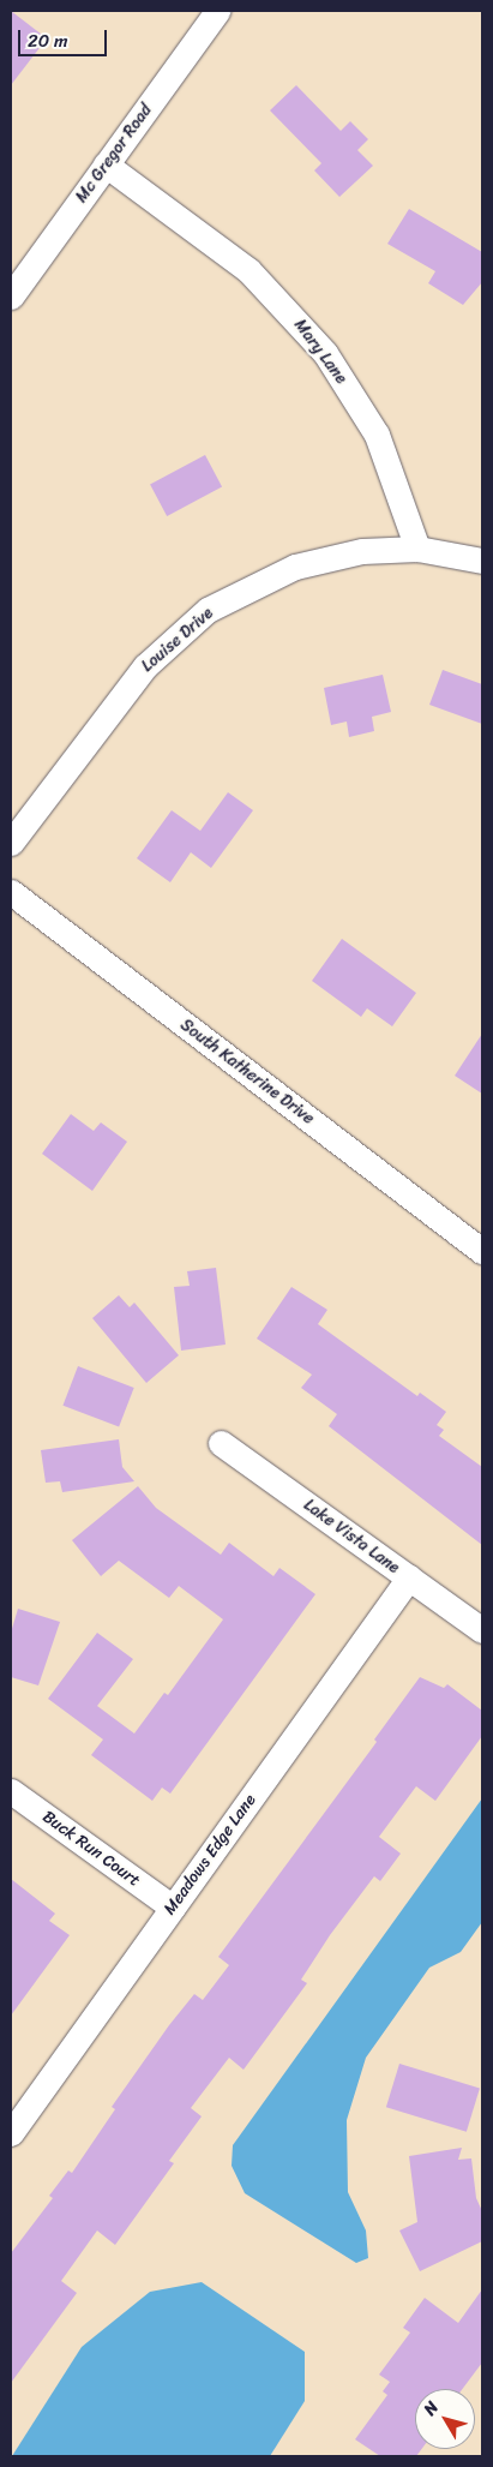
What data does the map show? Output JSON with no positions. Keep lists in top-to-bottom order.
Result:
{
  "streets": {
    "street": [
      "Mc Gregor Road",
      "Mary Lane",
      "Louise Drive",
      "South Katherine Drive",
      "Lake Vista Lane",
      "Buck Run Court",
      "Meadows Edge Lane"
    ]
  },
  "crossings": [
    ["Mc Gregor Road", "Mary Lane"],
    ["Mary Lane", "Louise Drive"],
    ["Lake Vista Lane", "Meadows Edge Lane"],
    ["Buck Run Court", "Meadows Edge Lane"]
  ],
  "scale_bar": "20 m",
  "north": "top left"
}
